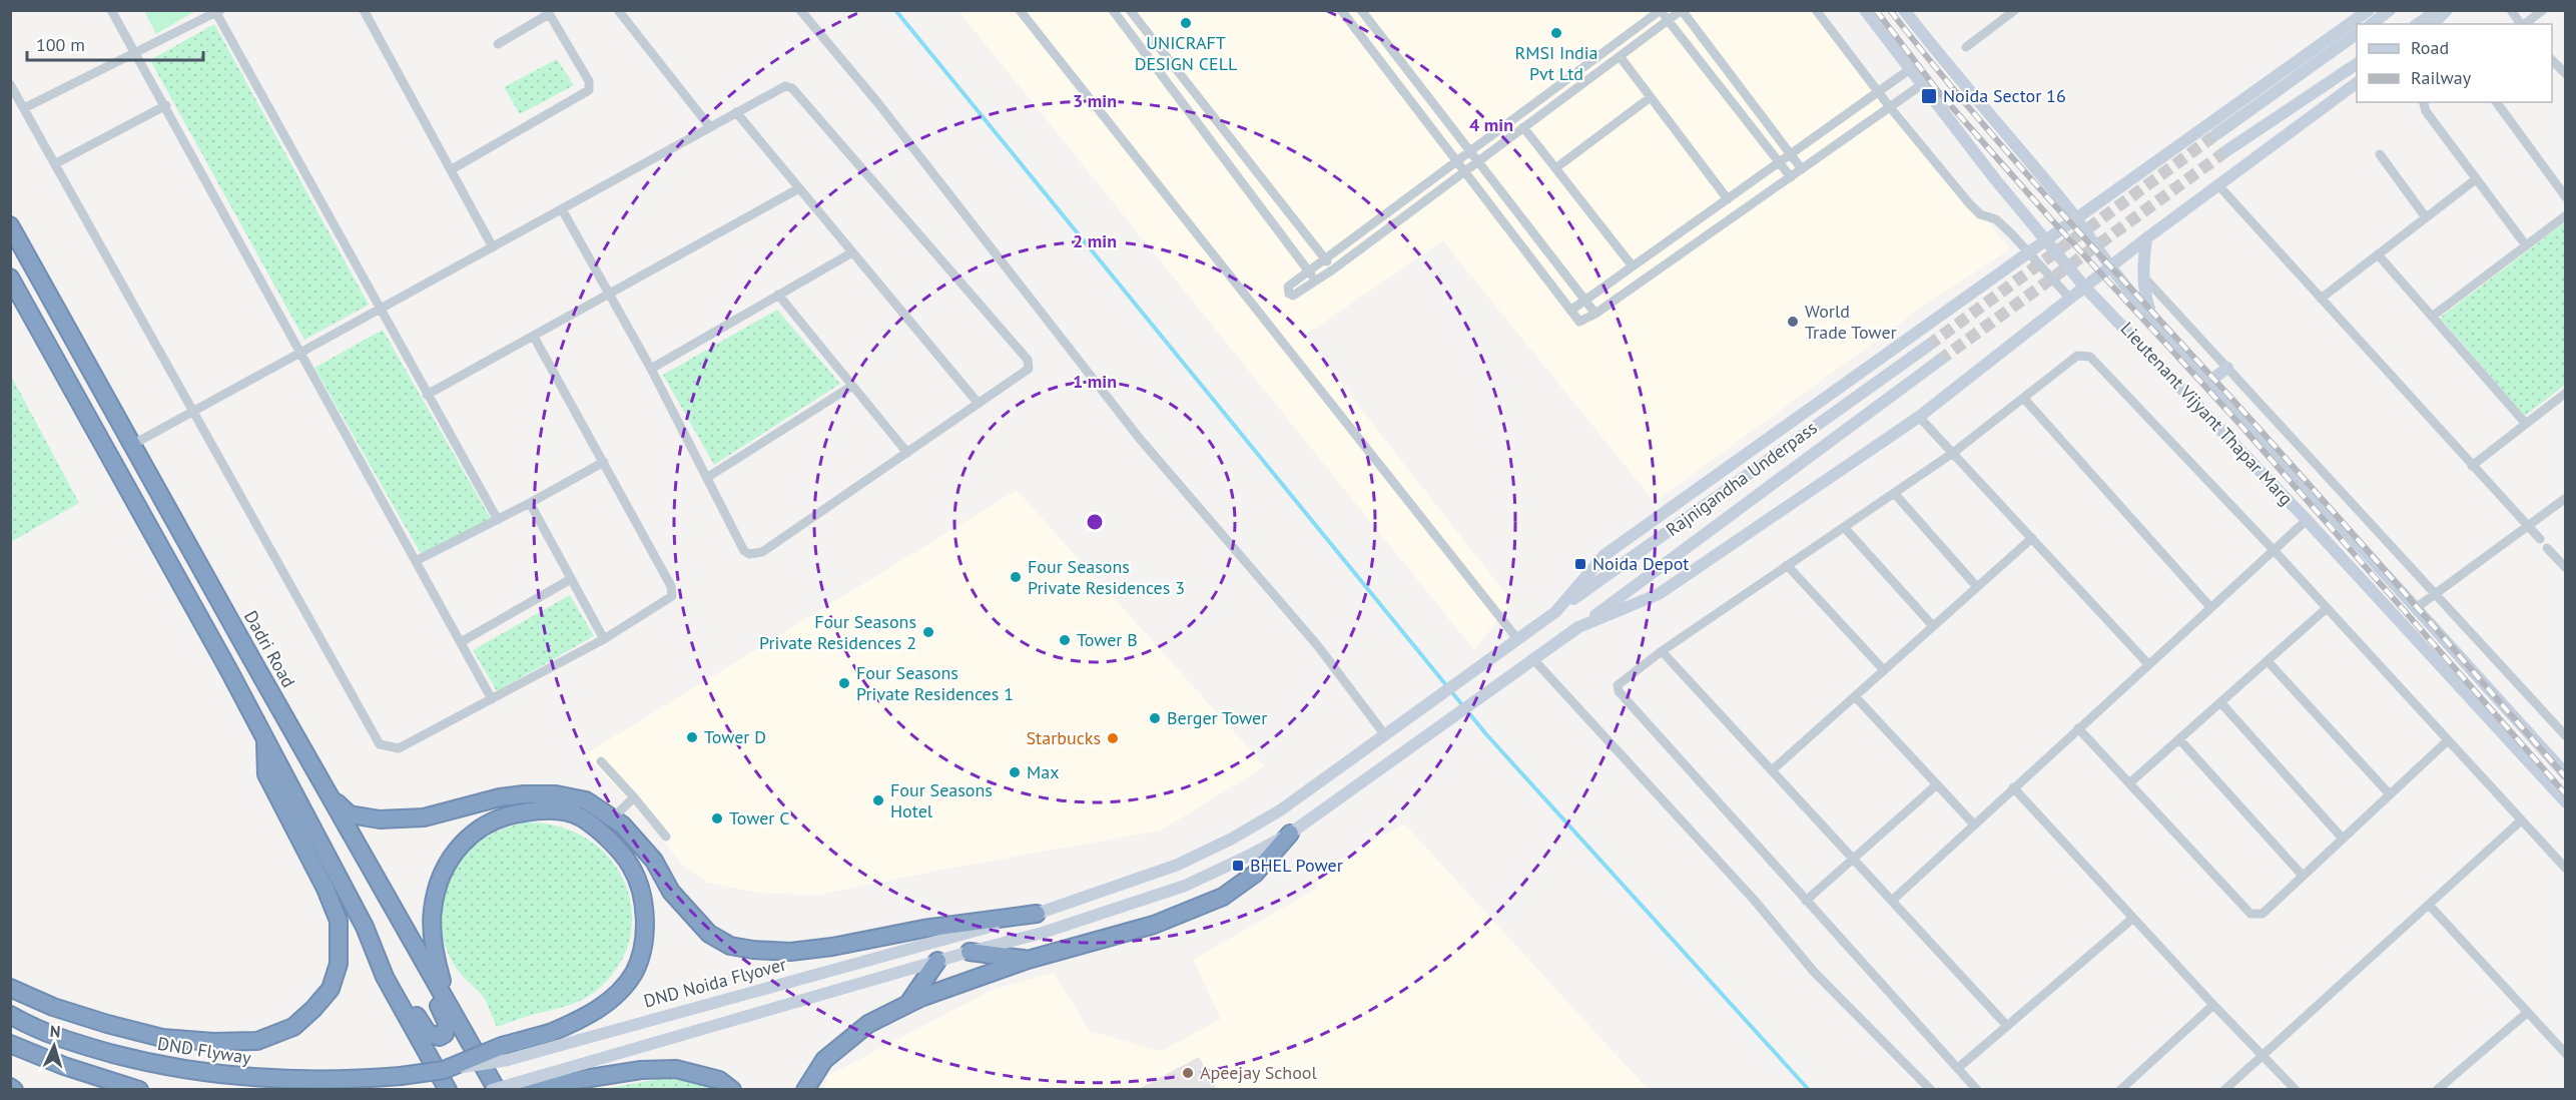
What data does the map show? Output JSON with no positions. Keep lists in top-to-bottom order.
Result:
{
  "streets": {
    "highway": ["Dadri Road", "DND Flyway"],
    "main road": ["Lieutenant Vijyant Thapar Marg", "Rajnigandha Underpass", "DND Noida Flyover"]
  },
  "crossings": [
    ["Rajnigandha Underpass", "DND Noida Flyover"],
    ["DND Noida Flyover", "DND Flyway"]
  ],
  "places": {
    "other": [
      "UNICRAFT DESIGN CELL",
      "RMSI India Pvt Ltd",
      "World Trade Tower",
      "Four Seasons Private Residences 3",
      "Four Seasons Private Residences 2",
      "Tower B",
      "Four Seasons Private Residences 1",
      "Berger Tower",
      "Tower D",
      "Starbucks",
      "Max",
      "Four Seasons Hotel",
      "Tower C",
      "Apeejay School"
    ],
    "transit": ["Noida Sector 16", "Noida Depot", "BHEL Power"]
  },
  "legend": ["Road", "Railway"],
  "scale_bar": "100 m",
  "north": "top",
  "rings": [
    "3 min",
    "4 min",
    "2 min",
    "1 min"
  ]
}
